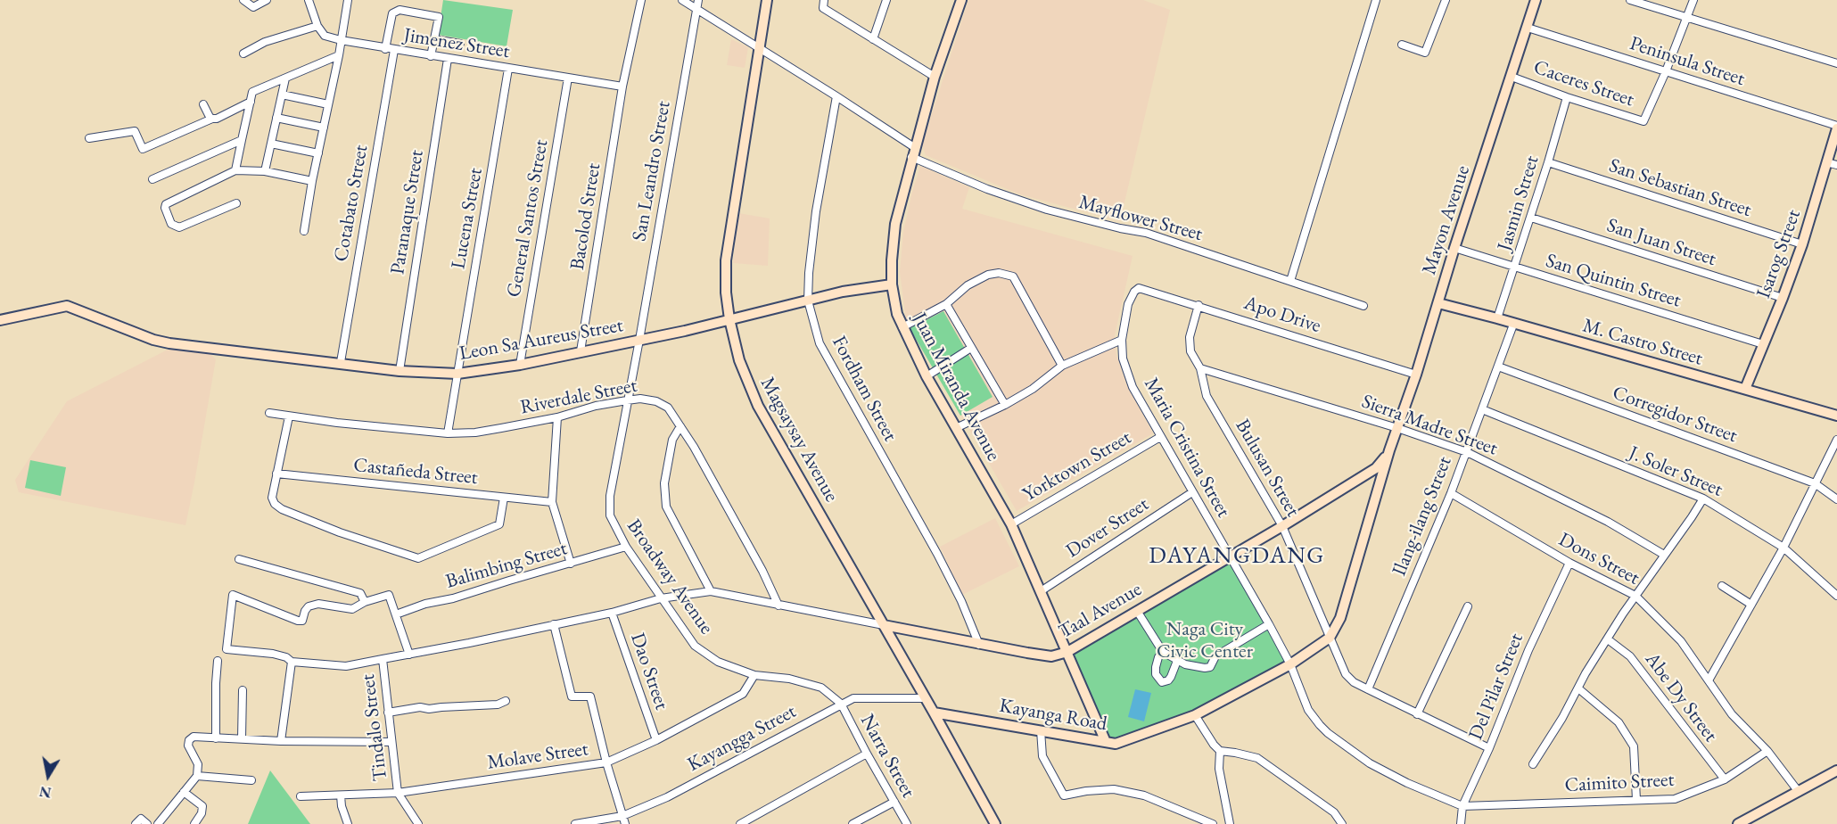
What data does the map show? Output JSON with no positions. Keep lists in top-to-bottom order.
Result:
{
  "streets": {
    "street": [
      "Jimenez Street",
      "Peninsula Street",
      "Caceres Street",
      "San Leandro Street",
      "San Sebastian Street",
      "Cotabato Street",
      "Jasmin Street",
      "Paranaque Street",
      "Bacolod Street",
      "Lucena Street",
      "General Santos Street",
      "Mayflower Street",
      "Mayon Avenue",
      "San Juan Street",
      "Isarog Street",
      "San Quintin Street",
      "Apo Drive",
      "Leon Sa Aureus Street",
      "M. Castro Street",
      "Juan Miranda Avenue",
      "Fordham Street",
      "Riverdale Street",
      "Corregidor Street",
      "Sierra Madre Street",
      "Magsaysay Avenue",
      "Maria Cristina Street",
      "Yorktown Street",
      "Bulusan Street",
      "Castañeda Street",
      "J. Soler Street",
      "Ilang-ilang Street",
      "Dover Street",
      "Dons Street",
      "Balimbing Street",
      "Broadway Avenue",
      "Taal Avenue",
      "Dao Street",
      "Del Pilar Street",
      "Abe Dy Street",
      "Kayanga Road",
      "Tindalo Street",
      "Kayangga Street",
      "Molave Street",
      "Narra Street",
      "Caimito Street"
    ]
  },
  "crossings": [
    ["Jimenez Street", "Cotabato Street"],
    ["Jimenez Street", "Paranaque Street"],
    ["Jimenez Street", "Bacolod Street"],
    ["Jimenez Street", "Lucena Street"],
    ["Jimenez Street", "General Santos Street"],
    ["Peninsula Street", "Caceres Street"],
    ["Peninsula Street", "Mayon Avenue"],
    ["Peninsula Street", "Isarog Street"],
    ["Caceres Street", "Jasmin Street"],
    ["Caceres Street", "Mayon Avenue"],
    ["San Leandro Street", "Mayflower Street"],
    ["San Leandro Street", "Leon Sa Aureus Street"],
    ["San Leandro Street", "Broadway Avenue"],
    ["San Sebastian Street", "Jasmin Street"],
    ["San Sebastian Street", "Isarog Street"],
    ["Cotabato Street", "Leon Sa Aureus Street"],
    ["Jasmin Street", "San Juan Street"],
    ["Jasmin Street", "San Quintin Street"],
    ["Jasmin Street", "M. Castro Street"],
    ["Paranaque Street", "Leon Sa Aureus Street"],
    ["Bacolod Street", "Leon Sa Aureus Street"],
    ["Lucena Street", "Leon Sa Aureus Street"],
    ["Lucena Street", "Riverdale Street"],
    ["General Santos Street", "Leon Sa Aureus Street"],
    ["Mayflower Street", "Juan Miranda Avenue"],
    ["Mayflower Street", "Fordham Street"],
    ["Mayflower Street", "Magsaysay Avenue"],
    ["Mayon Avenue", "San Quintin Street"],
    ["Mayon Avenue", "Apo Drive"],
    ["Mayon Avenue", "M. Castro Street"],
    ["Mayon Avenue", "Sierra Madre Street"],
    ["Mayon Avenue", "Bulusan Street"],
    ["Mayon Avenue", "Taal Avenue"],
    ["Mayon Avenue", "Kayanga Road"],
    ["San Juan Street", "Isarog Street"],
    ["Isarog Street", "San Quintin Street"],
    ["Isarog Street", "M. Castro Street"],
    ["Apo Drive", "Maria Cristina Street"],
    ["Apo Drive", "Bulusan Street"],
    ["Leon Sa Aureus Street", "Juan Miranda Avenue"],
    ["Leon Sa Aureus Street", "Fordham Street"],
    ["Leon Sa Aureus Street", "Magsaysay Avenue"],
    ["Leon Sa Aureus Street", "Broadway Avenue"],
    ["M. Castro Street", "Ilang-ilang Street"],
    ["Juan Miranda Avenue", "Yorktown Street"],
    ["Juan Miranda Avenue", "Dover Street"],
    ["Juan Miranda Avenue", "Taal Avenue"],
    ["Juan Miranda Avenue", "Kayanga Road"],
    ["Fordham Street", "Taal Avenue"],
    ["Riverdale Street", "Broadway Avenue"],
    ["Corregidor Street", "Ilang-ilang Street"],
    ["Sierra Madre Street", "Bulusan Street"],
    ["Sierra Madre Street", "Ilang-ilang Street"],
    ["Magsaysay Avenue", "Taal Avenue"],
    ["Magsaysay Avenue", "Kayanga Road"],
    ["Magsaysay Avenue", "Kayangga Street"],
    ["Maria Cristina Street", "Yorktown Street"],
    ["Maria Cristina Street", "Dover Street"],
    ["Maria Cristina Street", "Taal Avenue"],
    ["Maria Cristina Street", "Del Pilar Street"],
    ["Maria Cristina Street", "Kayanga Road"],
    ["Maria Cristina Street", "Caimito Street"],
    ["Bulusan Street", "Ilang-ilang Street"],
    ["Bulusan Street", "Taal Avenue"],
    ["Bulusan Street", "Del Pilar Street"],
    ["Bulusan Street", "Kayanga Road"],
    ["J. Soler Street", "Ilang-ilang Street"],
    ["Ilang-ilang Street", "Dons Street"],
    ["Dons Street", "Del Pilar Street"],
    ["Dons Street", "Caimito Street"],
    ["Balimbing Street", "Broadway Avenue"],
    ["Broadway Avenue", "Kayangga Street"],
    ["Broadway Avenue", "Molave Street"],
    ["Broadway Avenue", "Narra Street"],
    ["Dao Street", "Molave Street"],
    ["Del Pilar Street", "Caimito Street"],
    ["Abe Dy Street", "Caimito Street"],
    ["Tindalo Street", "Molave Street"],
    ["Kayangga Street", "Narra Street"]
  ],
  "districts": ["DAYANGDANG"],
  "parks": ["Naga City Civic Center"],
  "north": "bottom"
}
